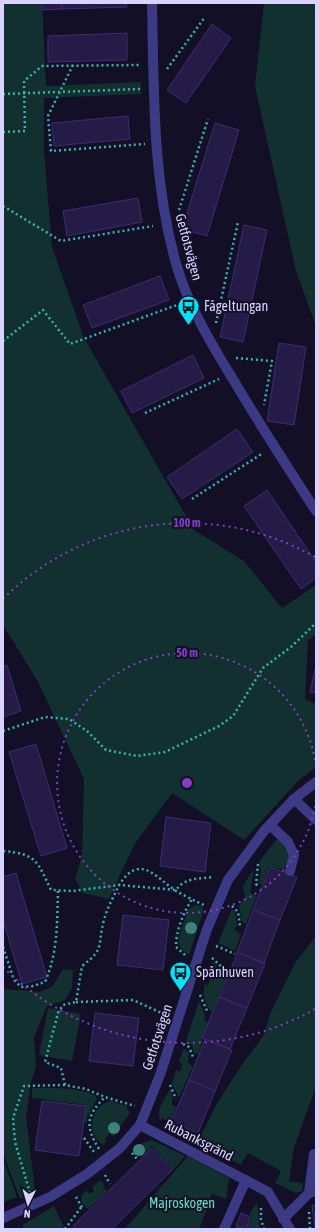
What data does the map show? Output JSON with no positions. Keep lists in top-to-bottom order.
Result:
{
  "streets": {
    "street": ["Getfotsvägen", "Rubanksgränd"]
  },
  "crossings": [
    ["Getfotsvägen", "Rubanksgränd"]
  ],
  "parks": ["Majroskogen"],
  "places": {
    "bus stop": ["Fågeltungan", "Spånhuven"]
  },
  "north": "bottom",
  "rings": ["100 m", "50 m"]
}
